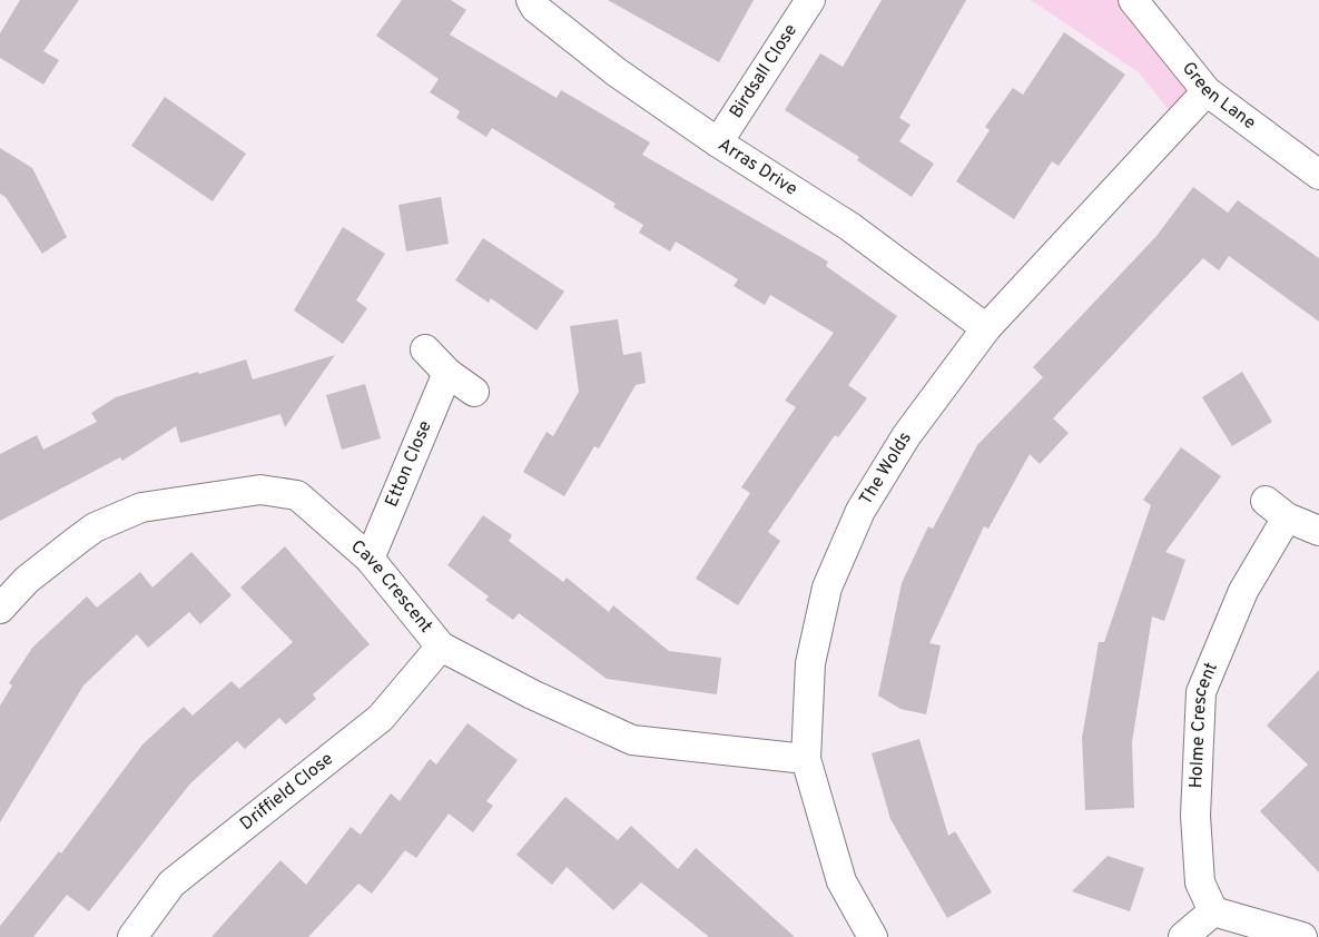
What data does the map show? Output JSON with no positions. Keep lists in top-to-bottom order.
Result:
{
  "streets": {
    "street": [
      "Birdsall Close",
      "Green Lane",
      "Arras Drive",
      "Etton Close",
      "The Wolds",
      "Cave Crescent",
      "Holme Crescent",
      "Driffield Close"
    ]
  },
  "crossings": [
    ["Birdsall Close", "Arras Drive"],
    ["Green Lane", "The Wolds"],
    ["Arras Drive", "The Wolds"],
    ["Etton Close", "Cave Crescent"],
    ["The Wolds", "Cave Crescent"],
    ["Cave Crescent", "Driffield Close"]
  ]
}
